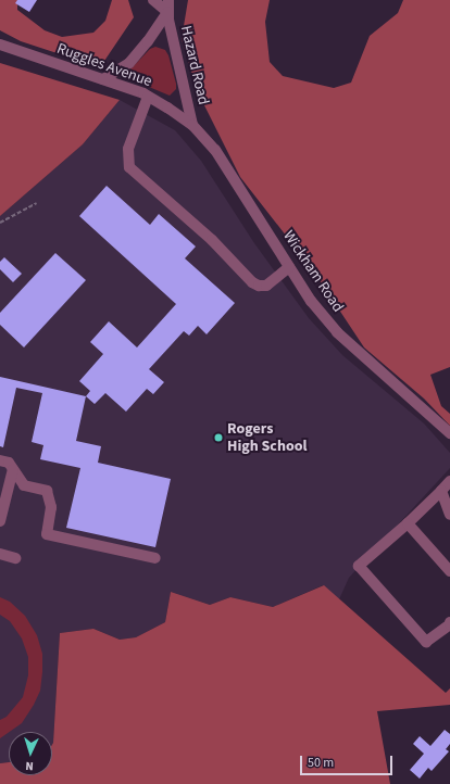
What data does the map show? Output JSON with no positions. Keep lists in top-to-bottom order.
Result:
{
  "streets": {
    "street": ["Ruggles Avenue", "Hazard Road", "Wickham Road"]
  },
  "crossings": [
    ["Ruggles Avenue", "Hazard Road"],
    ["Ruggles Avenue", "Wickham Road"],
    ["Hazard Road", "Wickham Road"]
  ],
  "places": ["Rogers High School"],
  "scale_bar": "50 m",
  "north": "bottom"
}
